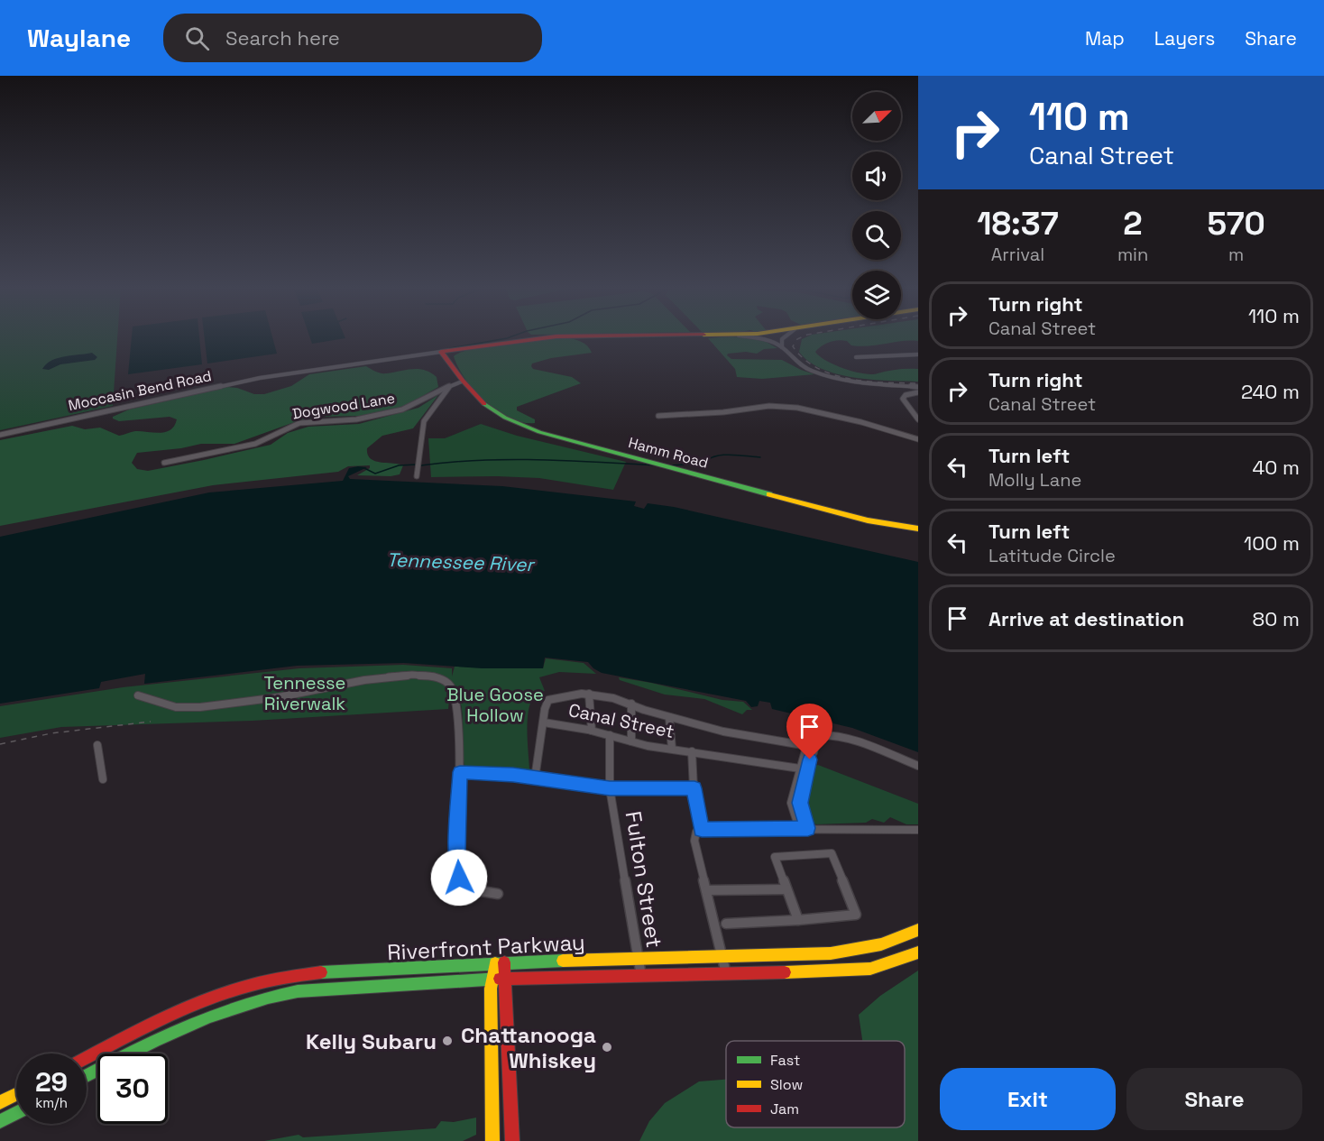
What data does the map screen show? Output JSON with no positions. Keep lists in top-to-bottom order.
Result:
{
  "streets": {
    "main road": ["Moccasin Bend Road", "Hamm Road", "Riverfront Parkway"],
    "street": ["Dogwood Lane", "Canal Street", "Fulton Street"]
  },
  "crossings": [
    ["Moccasin Bend Road", "Hamm Road"],
    ["Dogwood Lane", "Hamm Road"],
    ["Canal Street", "Fulton Street"],
    ["Fulton Street", "Riverfront Parkway"]
  ],
  "water": ["Tennessee River"],
  "parks": ["Tennesse Riverwalk", "Blue Goose Hollow"],
  "places": ["Kelly Subaru", "Chattanooga Whiskey"],
  "legend": ["Fast", "Slow", "Jam"],
  "north": "top right",
  "page": {
    "header": "Waylane",
    "search": "Search here",
    "nav": ["Map", "Layers", "Share"],
    "turn": ["110 m", "Canal Street"],
    "eta": [
      "18:37",
      "Arrival",
      "2",
      "min",
      "570",
      "m"
    ],
    "list": [
      {
        "name": "Turn right",
        "note": "Canal Street",
        "value": "110 m"
      },
      {
        "name": "Turn right",
        "note": "Canal Street",
        "value": "240 m"
      },
      {
        "name": "Turn left",
        "note": "Molly Lane",
        "value": "40 m"
      },
      {
        "name": "Turn left",
        "note": "Latitude Circle",
        "value": "100 m"
      },
      {
        "name": "Arrive at destination",
        "value": "80 m"
      }
    ],
    "speed": "29 km/h",
    "limit": "30",
    "buttons": ["Exit", "Share"]
  }
}
